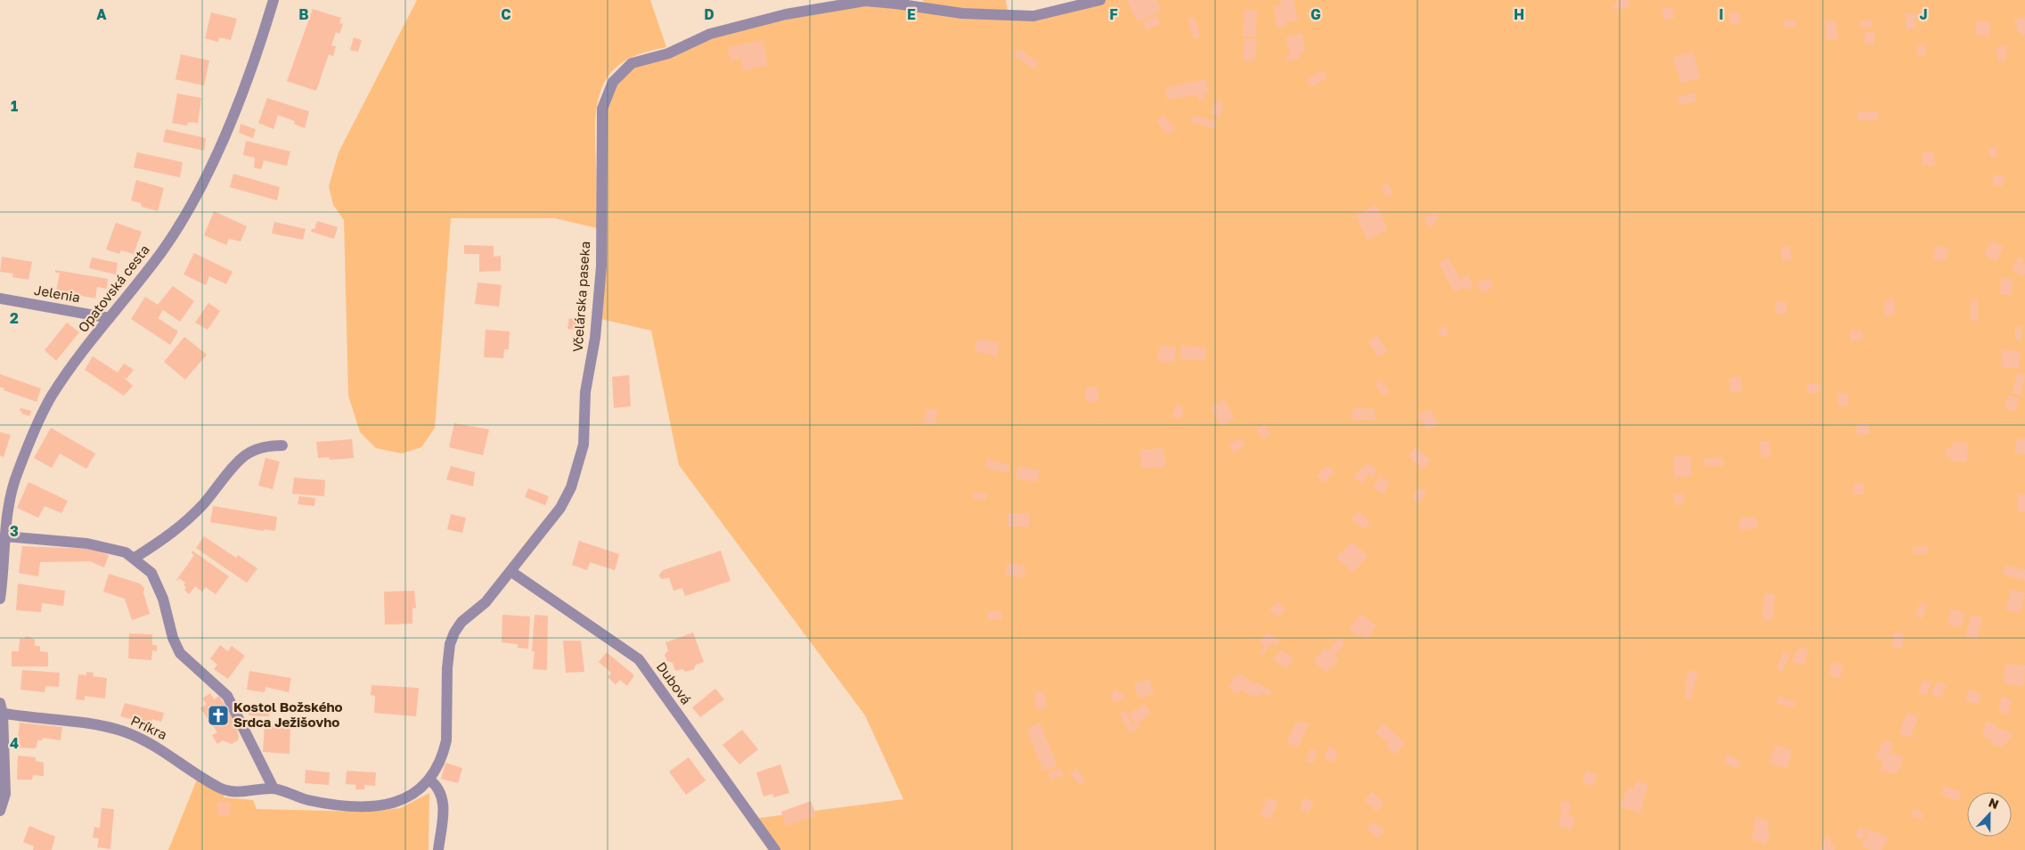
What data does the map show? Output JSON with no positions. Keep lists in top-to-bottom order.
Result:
{
  "streets": {
    "street": [
      "Opatovská cesta",
      "Jelenia",
      "Včelárska paseka",
      "Dubová",
      "Príkra"
    ]
  },
  "crossings": [
    ["Opatovská cesta", "Jelenia"],
    ["Včelárska paseka", "Dubová"],
    ["Včelárska paseka", "Príkra"]
  ],
  "places": {
    "church": ["Kostol Božského Srdca Ježišovho"]
  },
  "north": "top",
  "grid": {
    "columns": [
      "A",
      "B",
      "C",
      "D",
      "E",
      "F",
      "G",
      "H",
      "I",
      "J"
    ],
    "rows": [
      "1",
      "2",
      "3",
      "4"
    ]
  }
}
